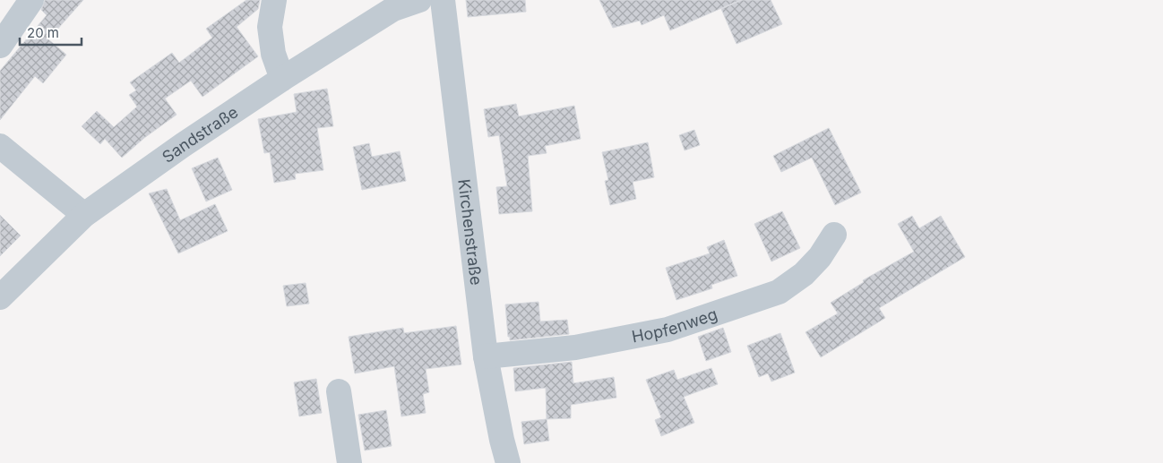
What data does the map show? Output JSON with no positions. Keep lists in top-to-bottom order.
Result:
{
  "streets": {
    "street": ["Sandstraße", "Kirchenstraße", "Hopfenweg"]
  },
  "crossings": [
    ["Kirchenstraße", "Hopfenweg"]
  ],
  "scale_bar": "20 m"
}
